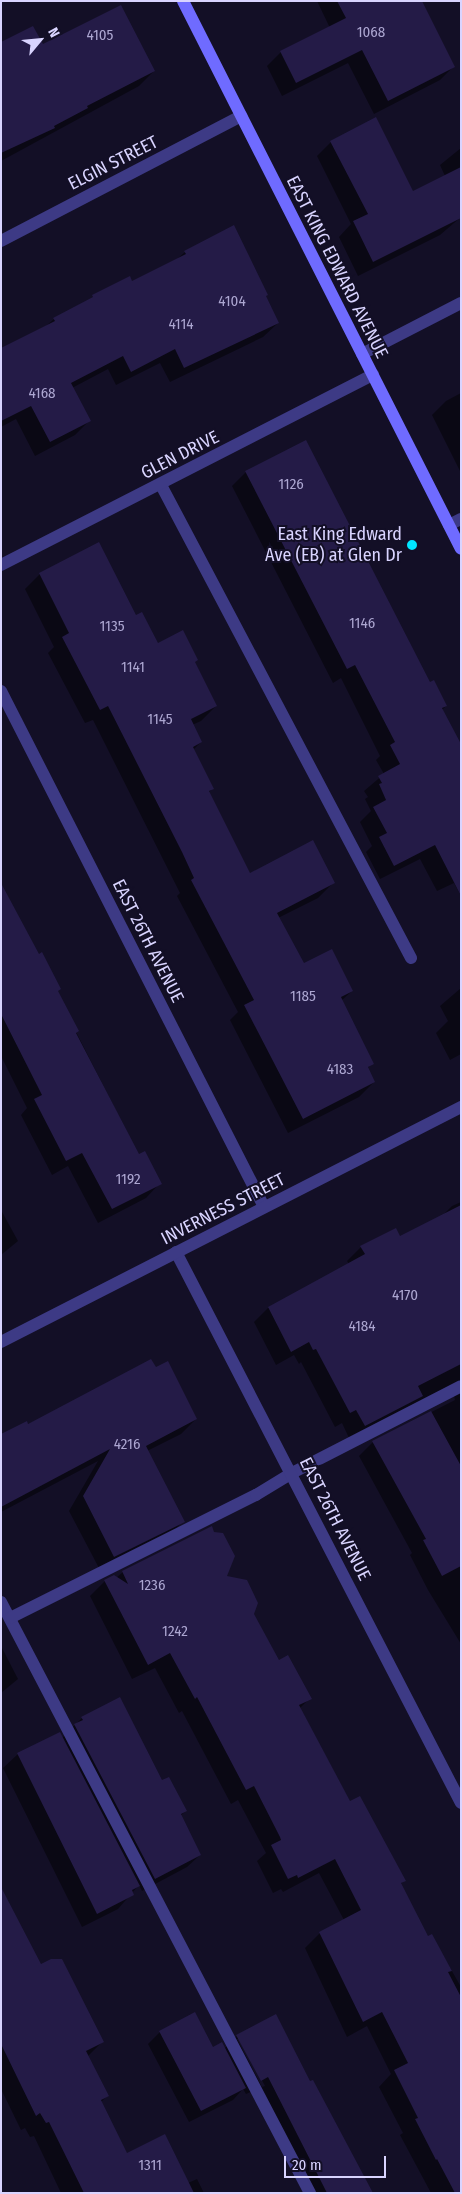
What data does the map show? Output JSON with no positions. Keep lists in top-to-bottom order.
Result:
{
  "streets": {
    "main road": ["EAST KING EDWARD AVENUE"],
    "street": [
      "ELGIN STREET",
      "GLEN DRIVE",
      "EAST 26TH AVENUE",
      "INVERNESS STREET"
    ]
  },
  "crossings": [
    ["ELGIN STREET", "EAST KING EDWARD AVENUE"],
    ["EAST KING EDWARD AVENUE", "GLEN DRIVE"],
    ["EAST 26TH AVENUE", "INVERNESS STREET"]
  ],
  "places": ["East King Edward Ave (EB) at Glen Dr"],
  "house_numbers": [
    "1068",
    "4105",
    "4104",
    "4114",
    "4168",
    "1126",
    "1146",
    "1135",
    "1141",
    "1145",
    "1185",
    "4183",
    "1192",
    "4170",
    "4184",
    "4216",
    "1236",
    "1242",
    "1311"
  ],
  "scale_bar": "20 m",
  "north": "top right"
}
